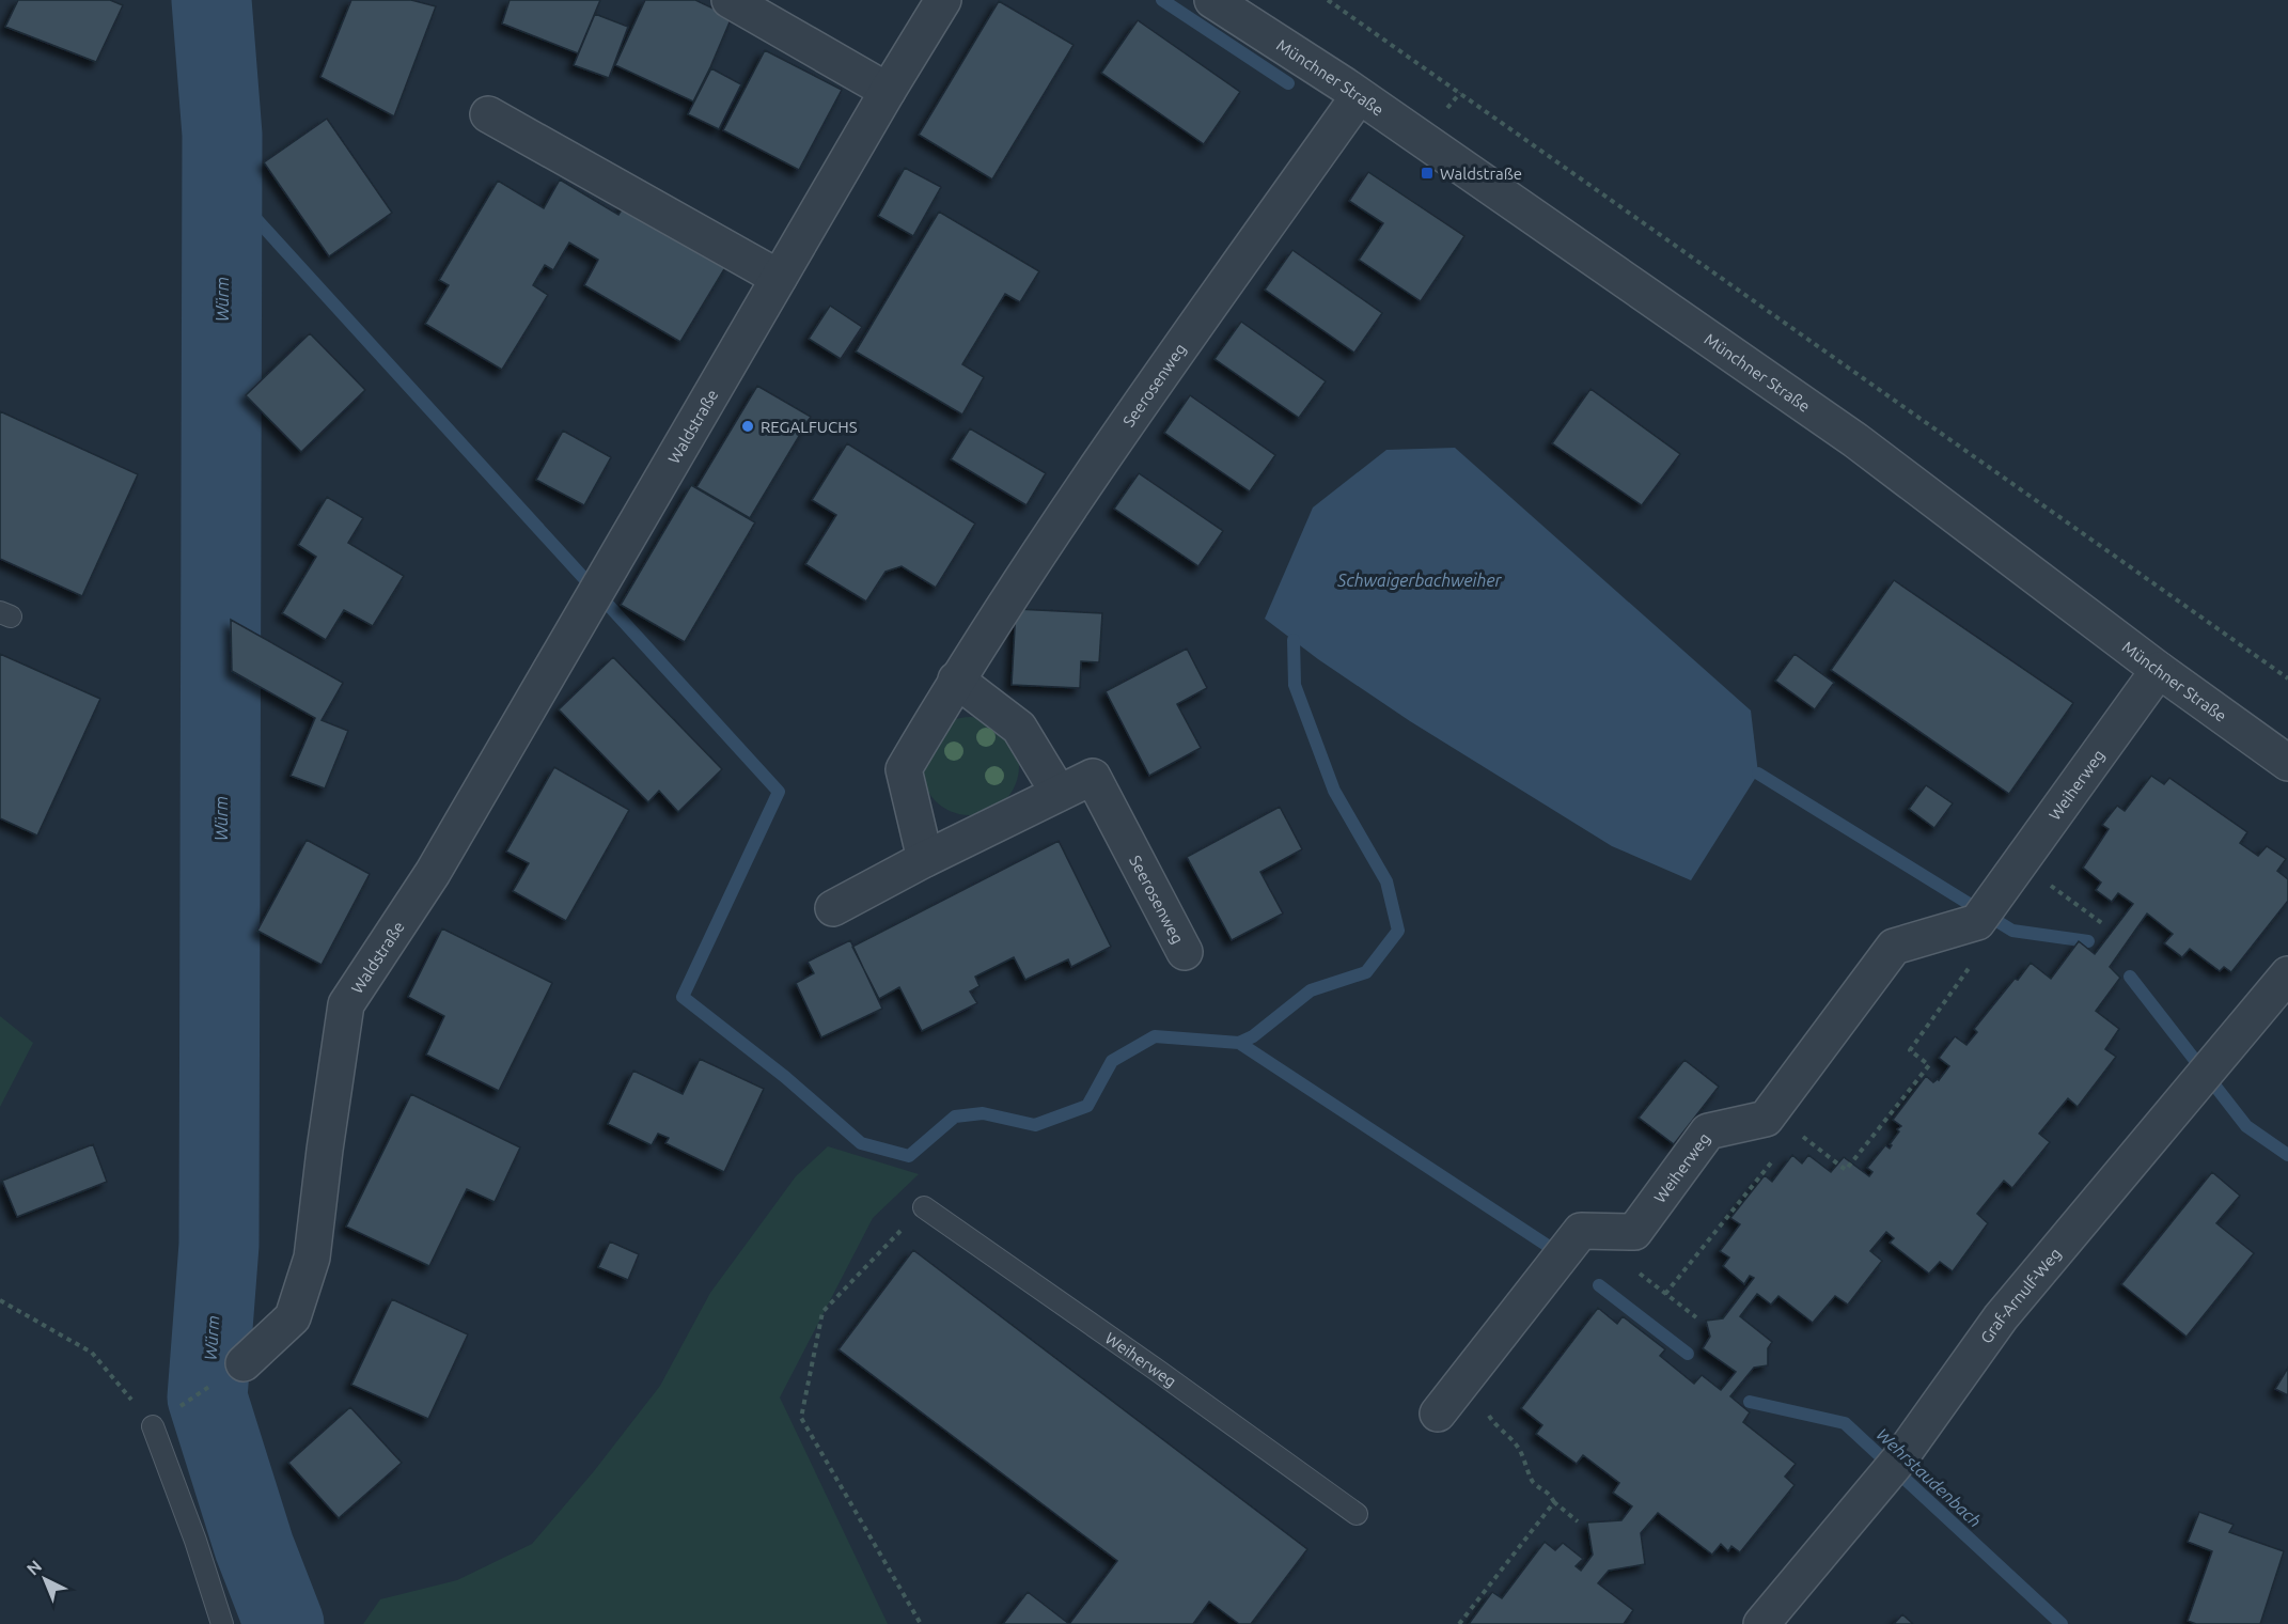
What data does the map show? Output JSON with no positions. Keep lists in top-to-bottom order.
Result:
{
  "streets": {
    "street": [
      "Münchner Straße",
      "Seerosenweg",
      "Waldstraße",
      "Weiherweg",
      "Graf-Arnulf-Weg"
    ]
  },
  "crossings": [
    ["Münchner Straße", "Seerosenweg"],
    ["Münchner Straße", "Weiherweg"]
  ],
  "water": ["Würm", "Schwaigerbachweiher", "Wehrstaudenbach"],
  "places": {
    "transit": ["Waldstraße"],
    "other": ["REGALFUCHS"]
  },
  "north": "top left"
}
